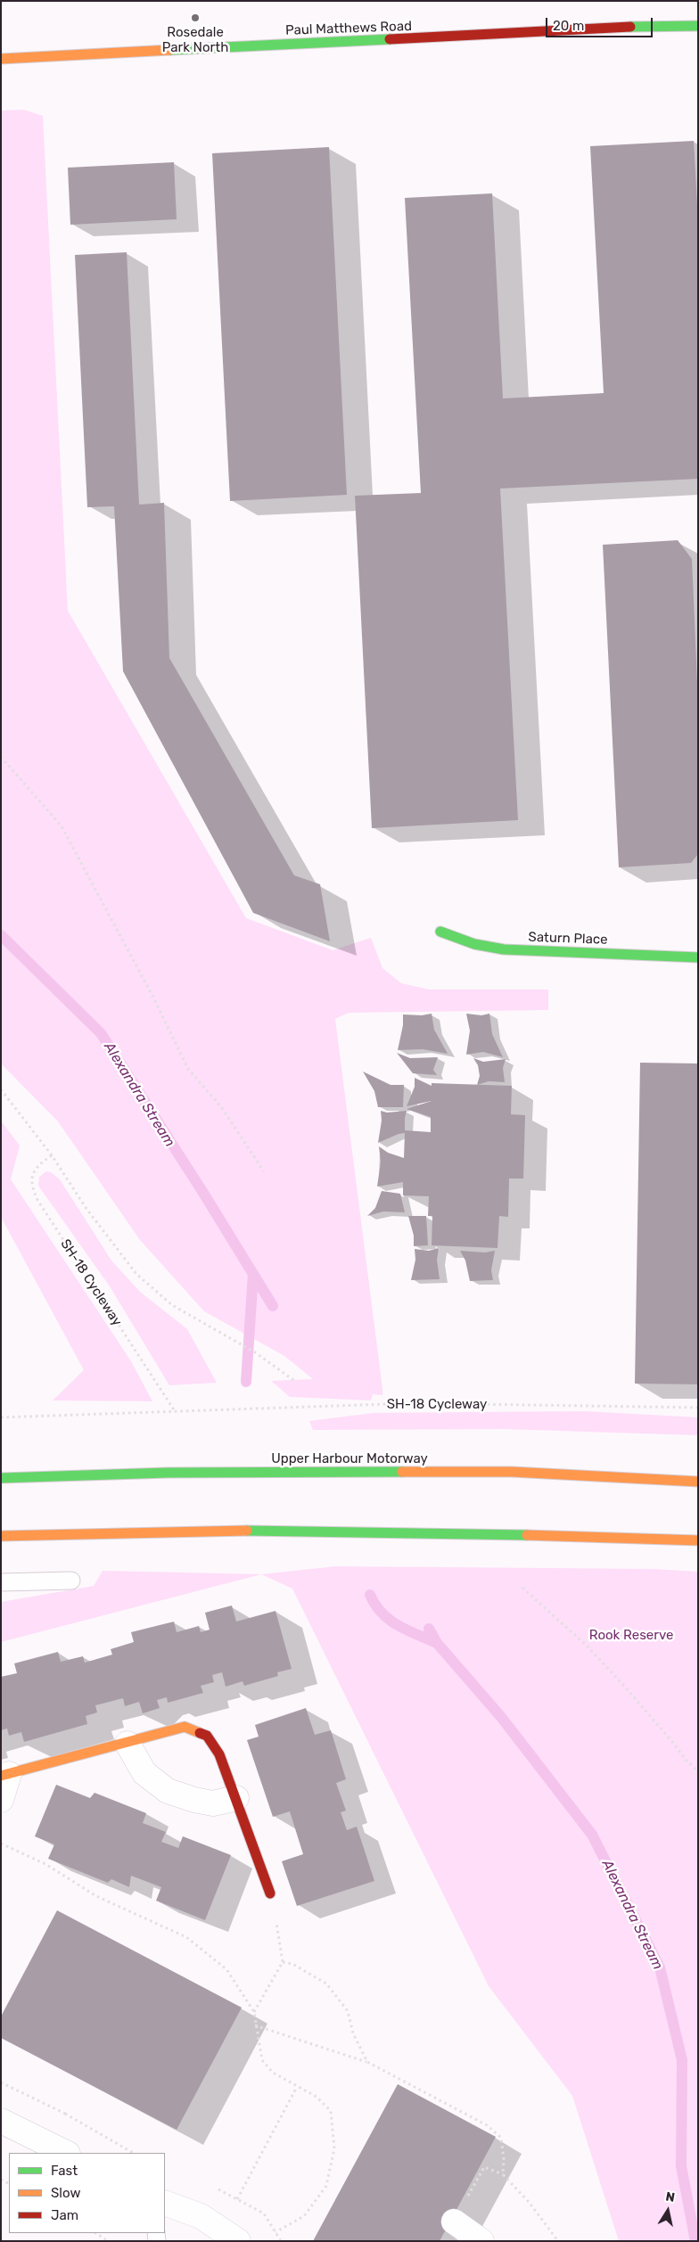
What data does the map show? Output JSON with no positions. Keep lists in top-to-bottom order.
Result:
{
  "streets": {
    "main road": ["Paul Matthews Road", "Saturn Place", "Upper Harbour Motorway"],
    "path": ["SH-18 Cycleway"]
  },
  "water": ["Alexandra Stream"],
  "parks": ["Rook Reserve"],
  "places": ["Rosedale Park North"],
  "legend": ["Fast", "Slow", "Jam"],
  "scale_bar": "20 m",
  "north": "top"
}
